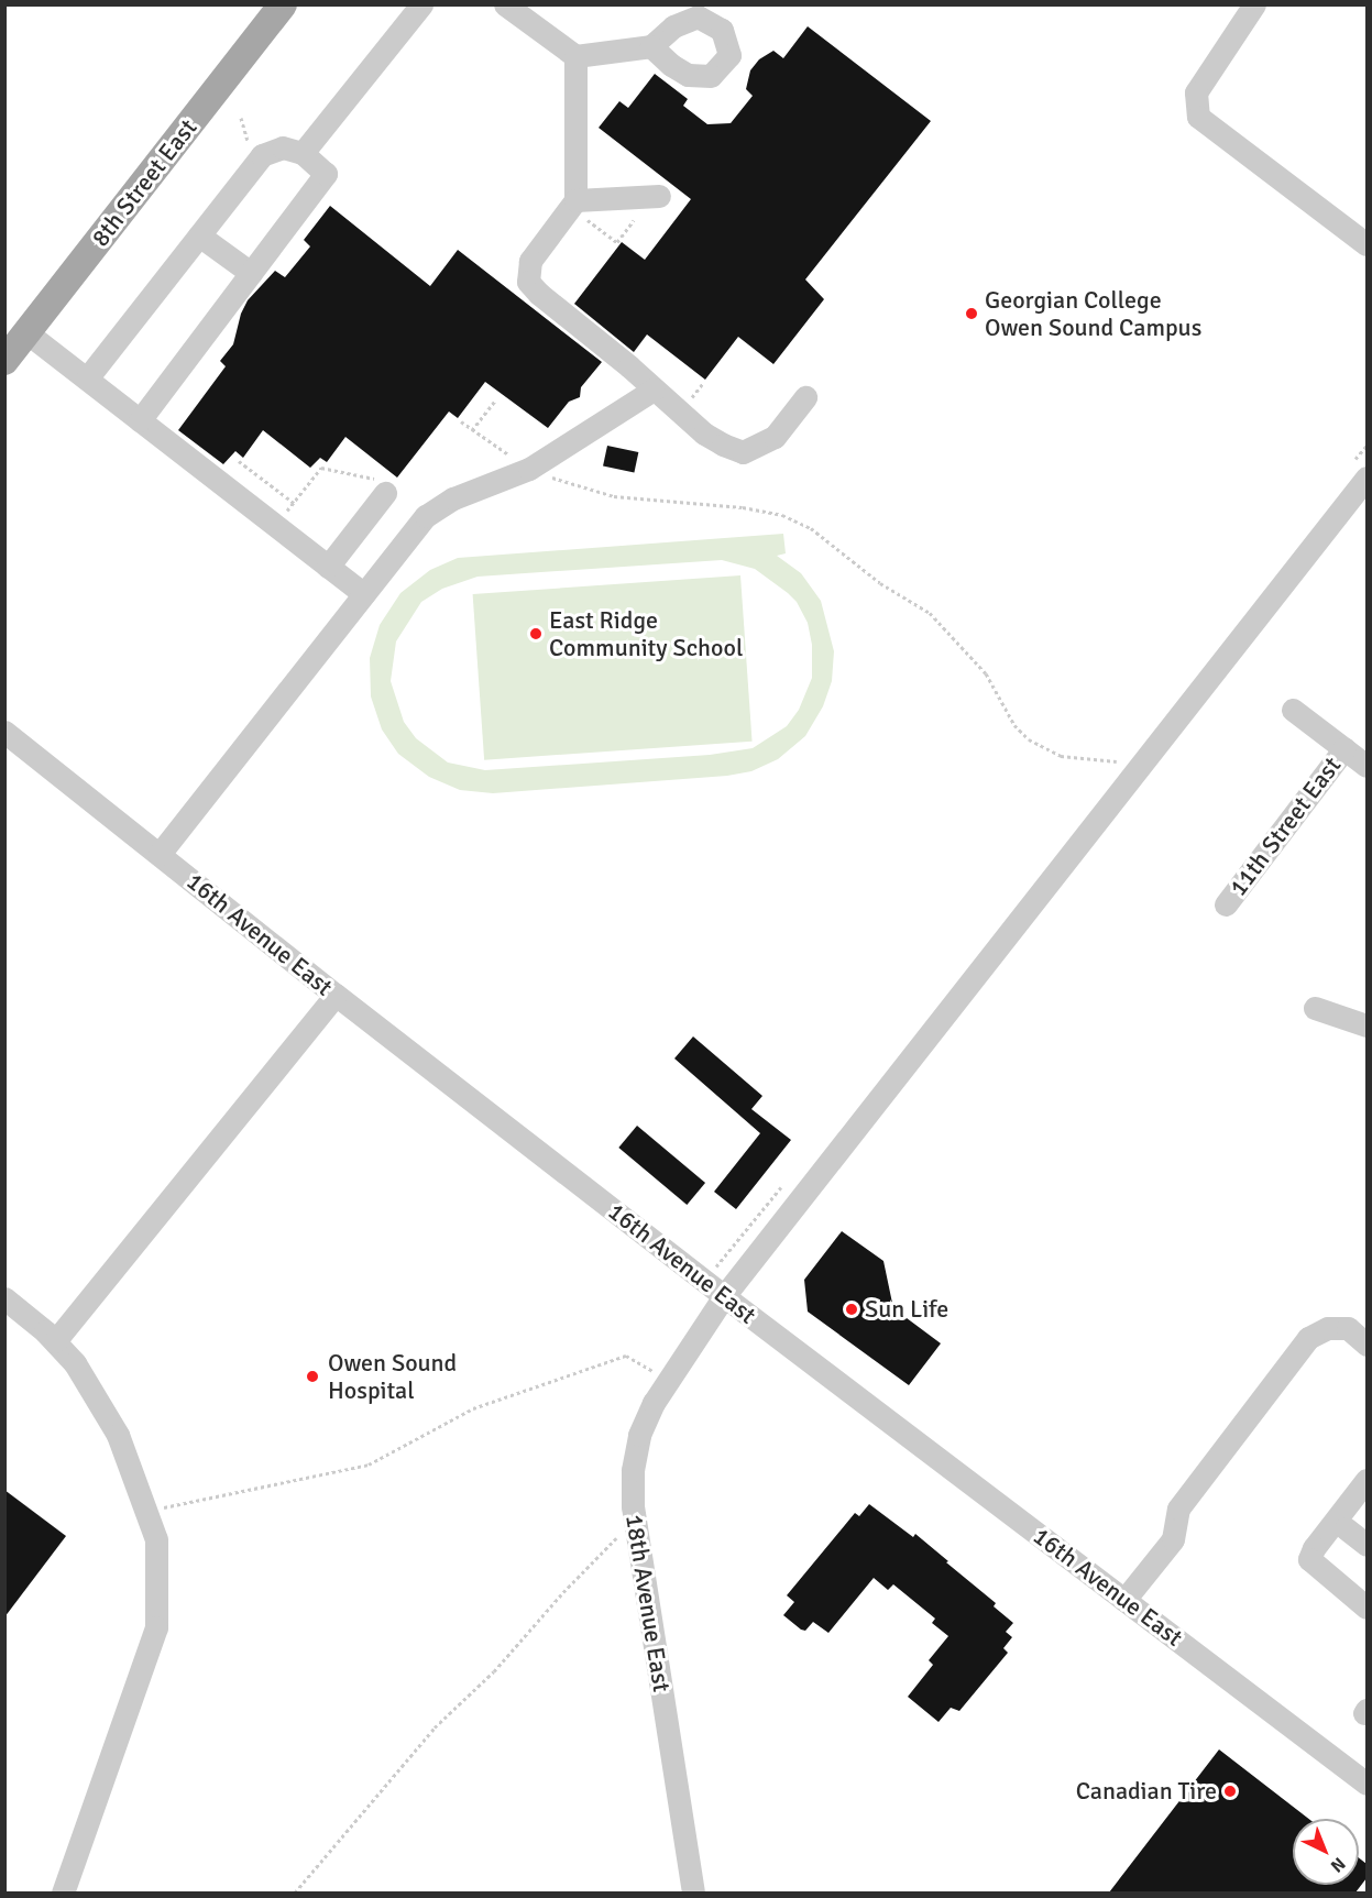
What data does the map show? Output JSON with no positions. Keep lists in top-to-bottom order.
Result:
{
  "streets": {
    "main road": ["8th Street East"],
    "street": ["11th Street East", "16th Avenue East", "18th Avenue East"]
  },
  "crossings": [
    ["16th Avenue East", "18th Avenue East"]
  ],
  "places": [
    "Georgian College Owen Sound Campus",
    "East Ridge Community School",
    "Sun Life",
    "Owen Sound Hospital",
    "Canadian Tire"
  ],
  "north": "bottom right"
}
